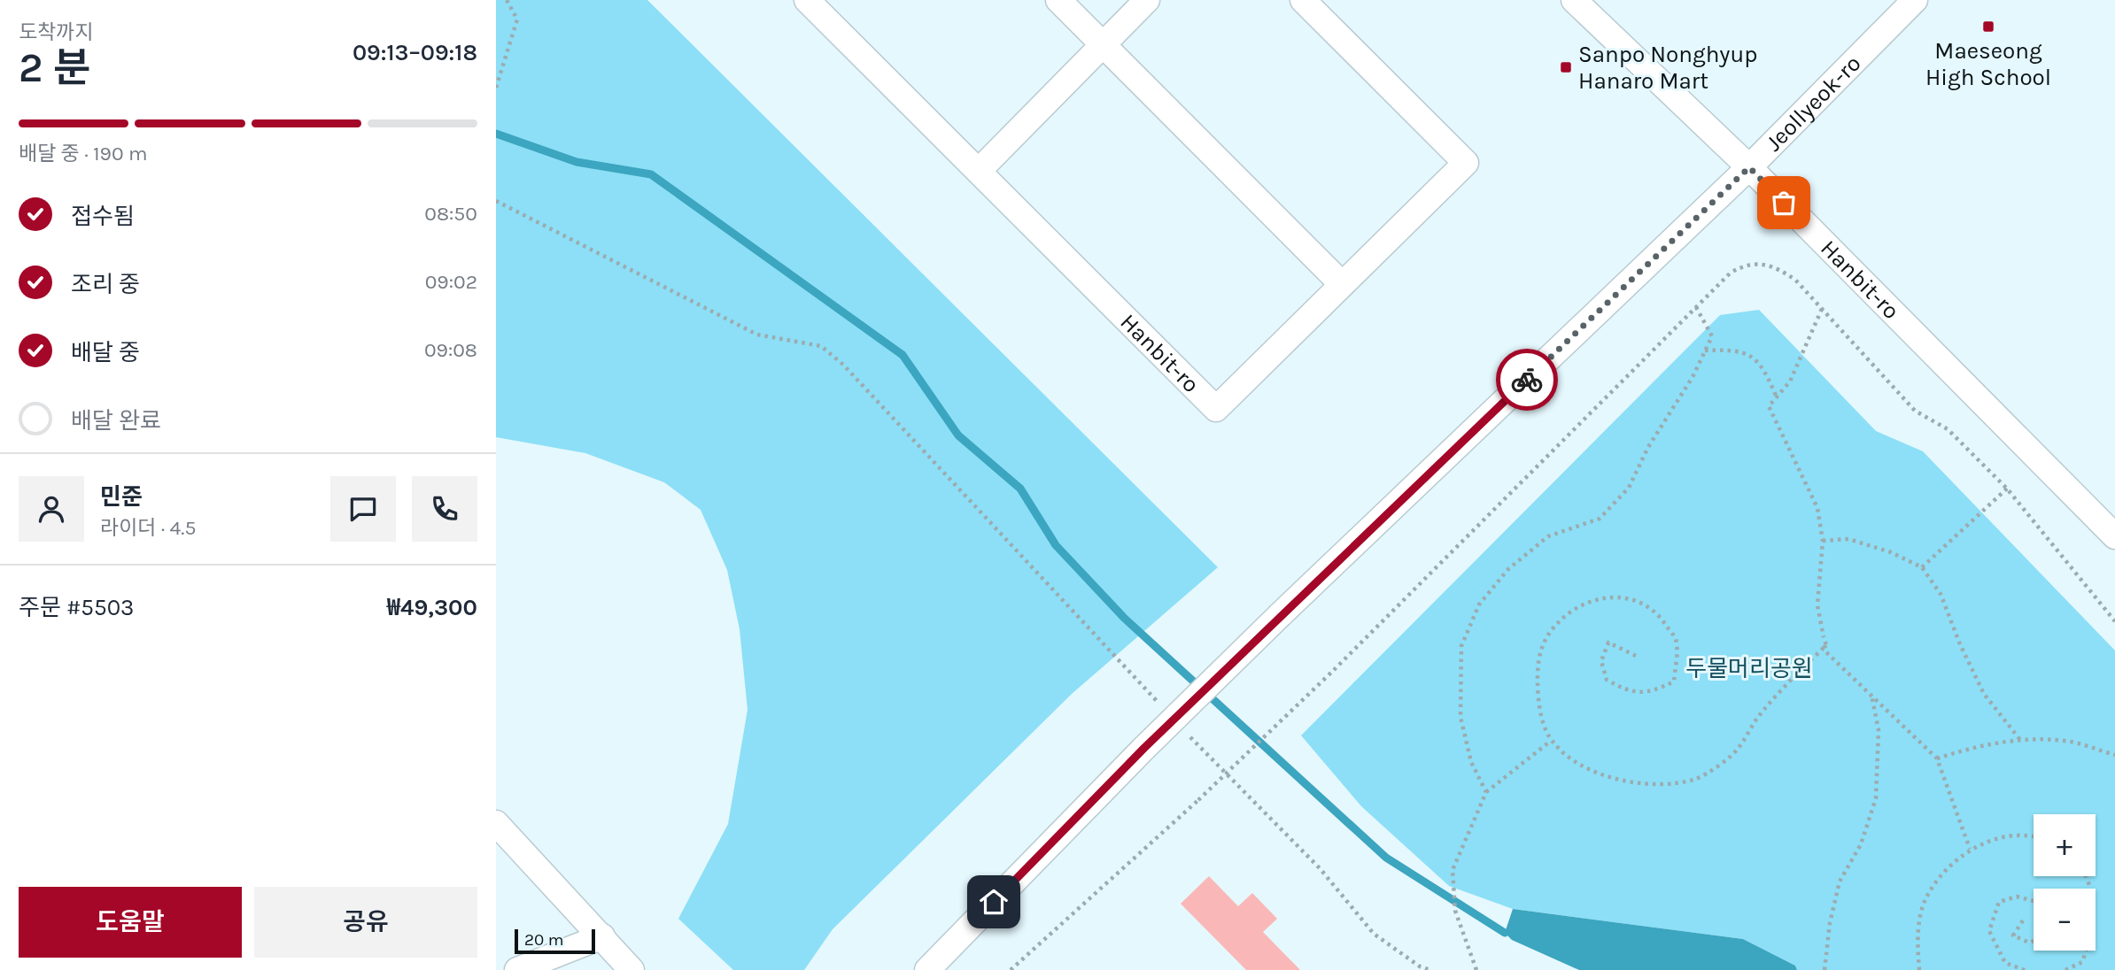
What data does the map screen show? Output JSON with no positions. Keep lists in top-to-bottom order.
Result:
{
  "streets": {
    "street": ["Jeollyeok-ro", "Hanbit-ro"]
  },
  "crossings": [
    ["Jeollyeok-ro", "Hanbit-ro"]
  ],
  "parks": ["두물머리공원"],
  "places": {
    "transit": ["Maeseong High School", "Sanpo Nonghyup Hanaro Mart"]
  },
  "scale_bar": "20 m",
  "page": {
    "heading": ["2 분", "도착까지", "09:13–09:18"],
    "panel": [
      "민준",
      "라이더 · 4.5",
      "주문 #5503",
      "₩49,300"
    ],
    "bar": "배달 중 · 190 m",
    "list": [
      ["접수됨", "08:50"],
      ["조리 중", "09:02"],
      ["배달 중", "09:08"],
      "배달 완료"
    ],
    "map_buttons": ["+", "−"],
    "buttons": ["도움말", "공유"],
    "scale": "20 m"
  }
}
